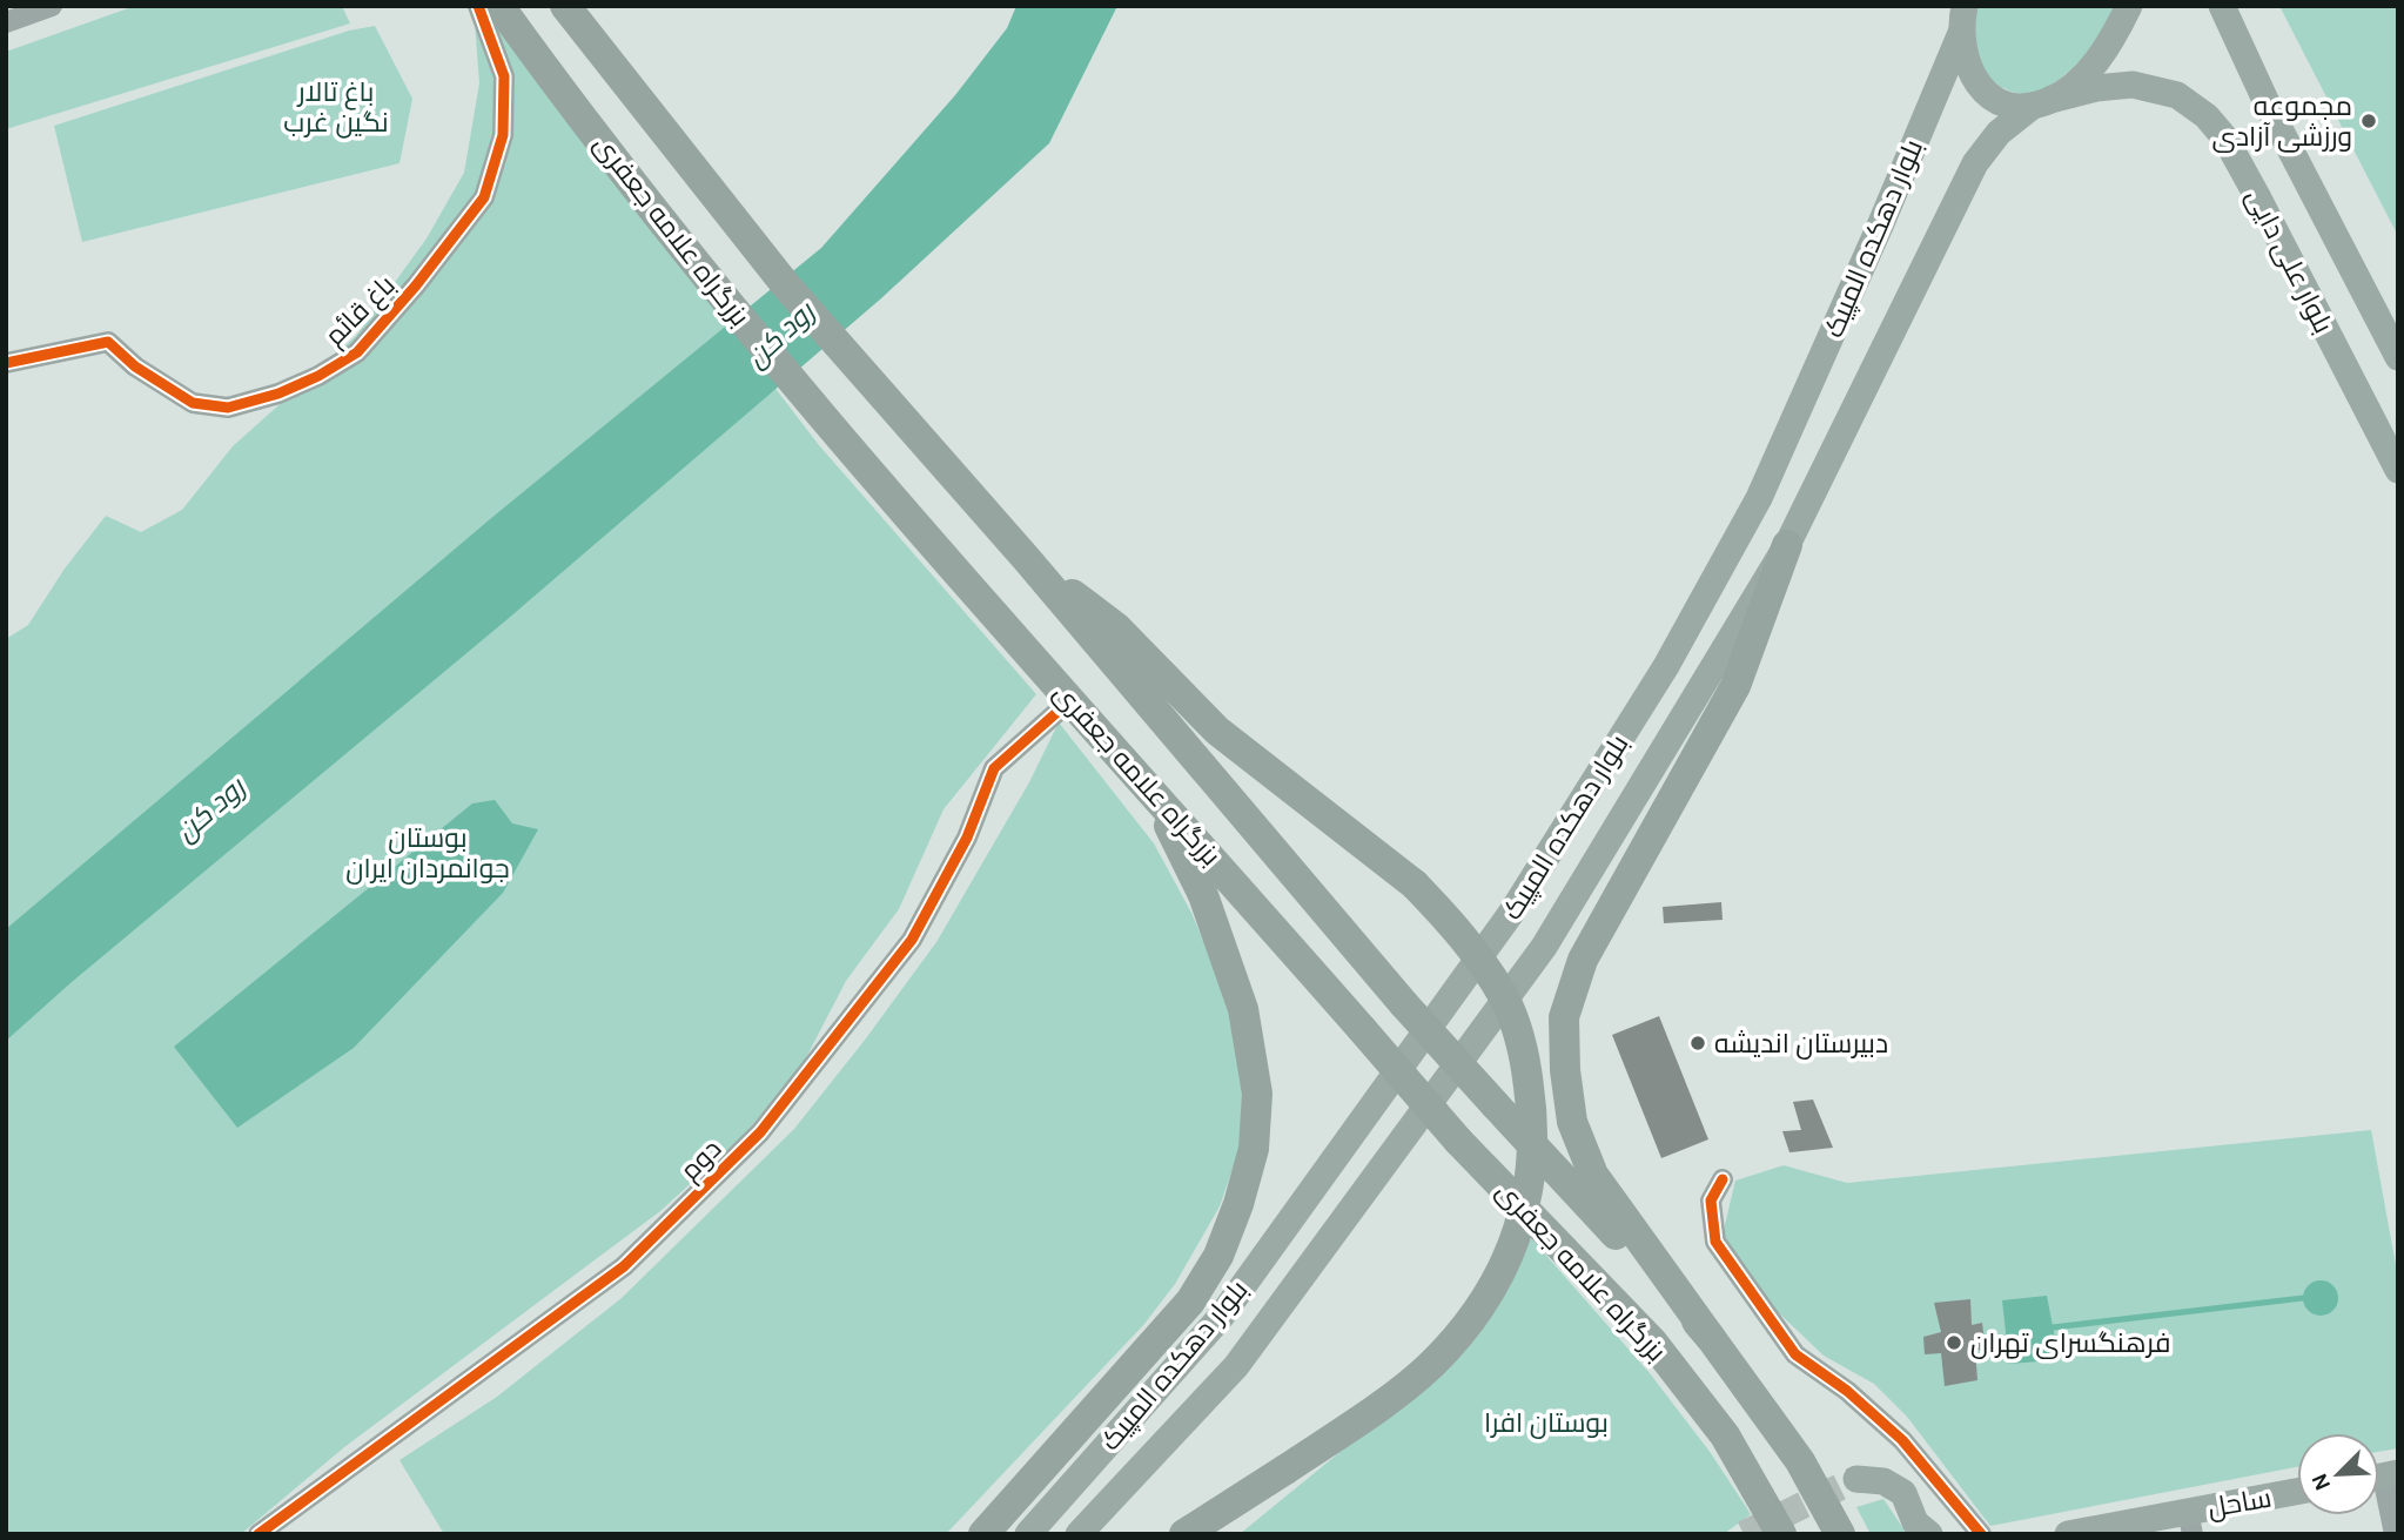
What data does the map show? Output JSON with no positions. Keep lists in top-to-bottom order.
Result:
{
  "streets": {
    "highway": ["بزرگراه علامه جعفری"],
    "main road": ["بلوار دهکده المپیک", "بلوار علی دایی", "ساحل"],
    "street": ["باغ قائم", "دوم"]
  },
  "crossings": [
    ["بلوار دهکده المپیک", "بلوار علی دایی"]
  ],
  "water": ["رود کن"],
  "parks": ["باغ تالار نگین غرب", "بوستان جوانمردان ایران", "بوستان افرا"],
  "places": ["مجموعه ورزشی آزادی", "دبیرستان اندیشه", "فرهنگسرای تهران"],
  "north": "bottom left"
}
